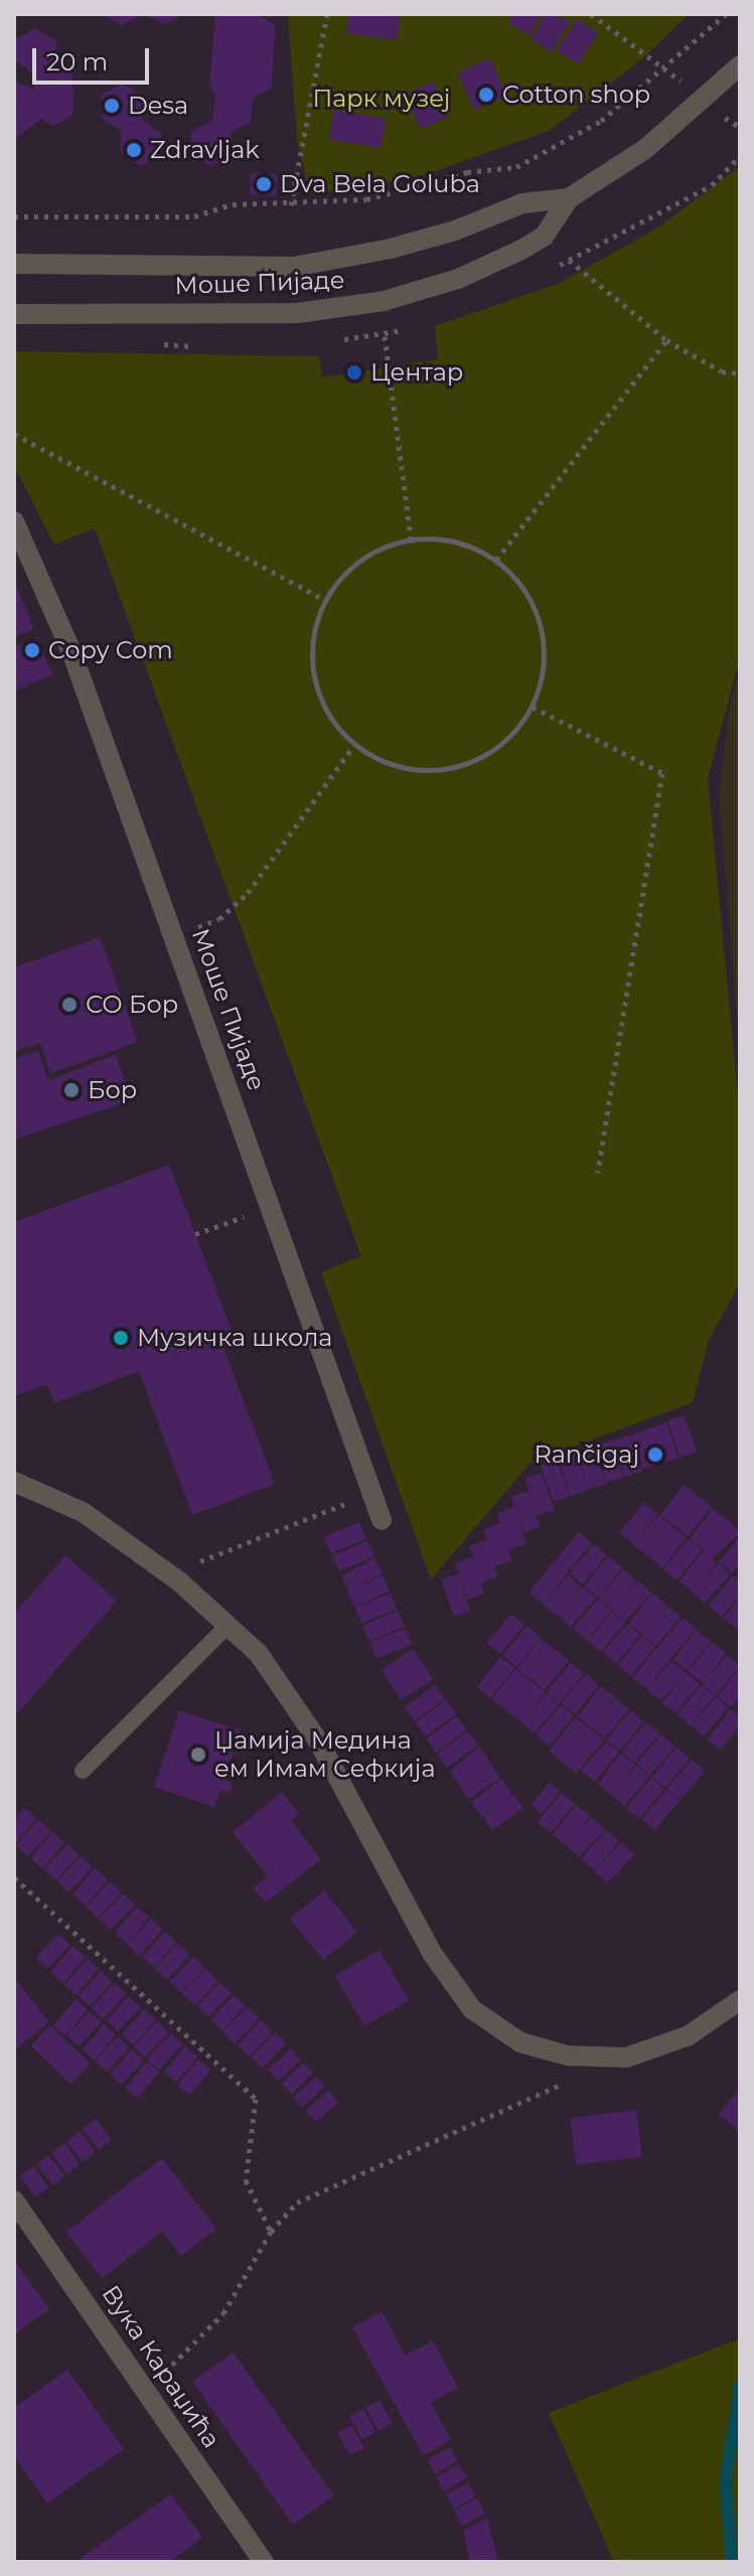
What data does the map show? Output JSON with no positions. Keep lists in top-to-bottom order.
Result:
{
  "streets": {
    "street": ["Моше Пијаде", "Вука Караџића"]
  },
  "parks": ["Парк музеј"],
  "places": [
    "Cotton shop",
    "Desa",
    "Zdravljak",
    "Dva Bela Goluba",
    "Центар",
    "Copy Com",
    "СО Бор",
    "Бор",
    "Музичка школа",
    "Rančigaj",
    "Џамија Медина ем Имам Сефкија"
  ],
  "scale_bar": "20 m"
}
